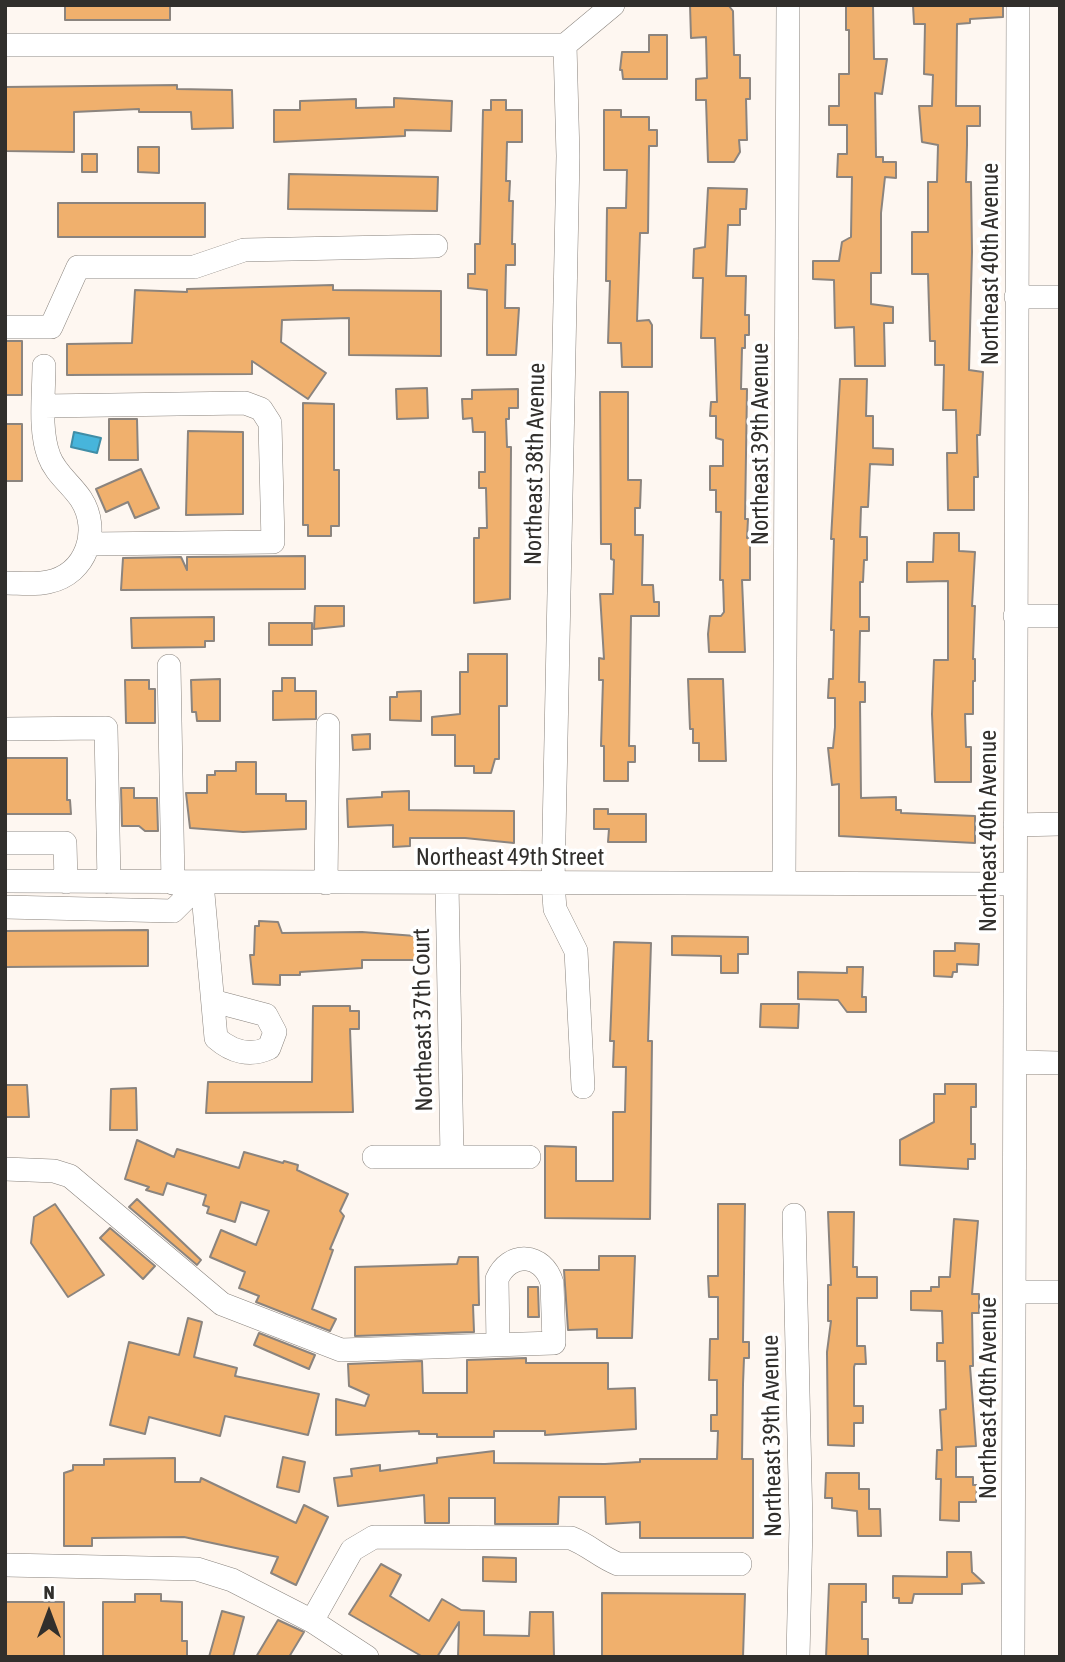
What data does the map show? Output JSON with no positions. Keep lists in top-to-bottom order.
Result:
{
  "streets": {
    "street": [
      "Northeast 40th Avenue",
      "Northeast 39th Avenue",
      "Northeast 38th Avenue",
      "Northeast 49th Street",
      "Northeast 37th Court"
    ]
  },
  "crossings": [
    ["Northeast 40th Avenue", "Northeast 49th Street"],
    ["Northeast 39th Avenue", "Northeast 49th Street"],
    ["Northeast 38th Avenue", "Northeast 49th Street"],
    ["Northeast 49th Street", "Northeast 37th Court"]
  ],
  "north": "top"
}
